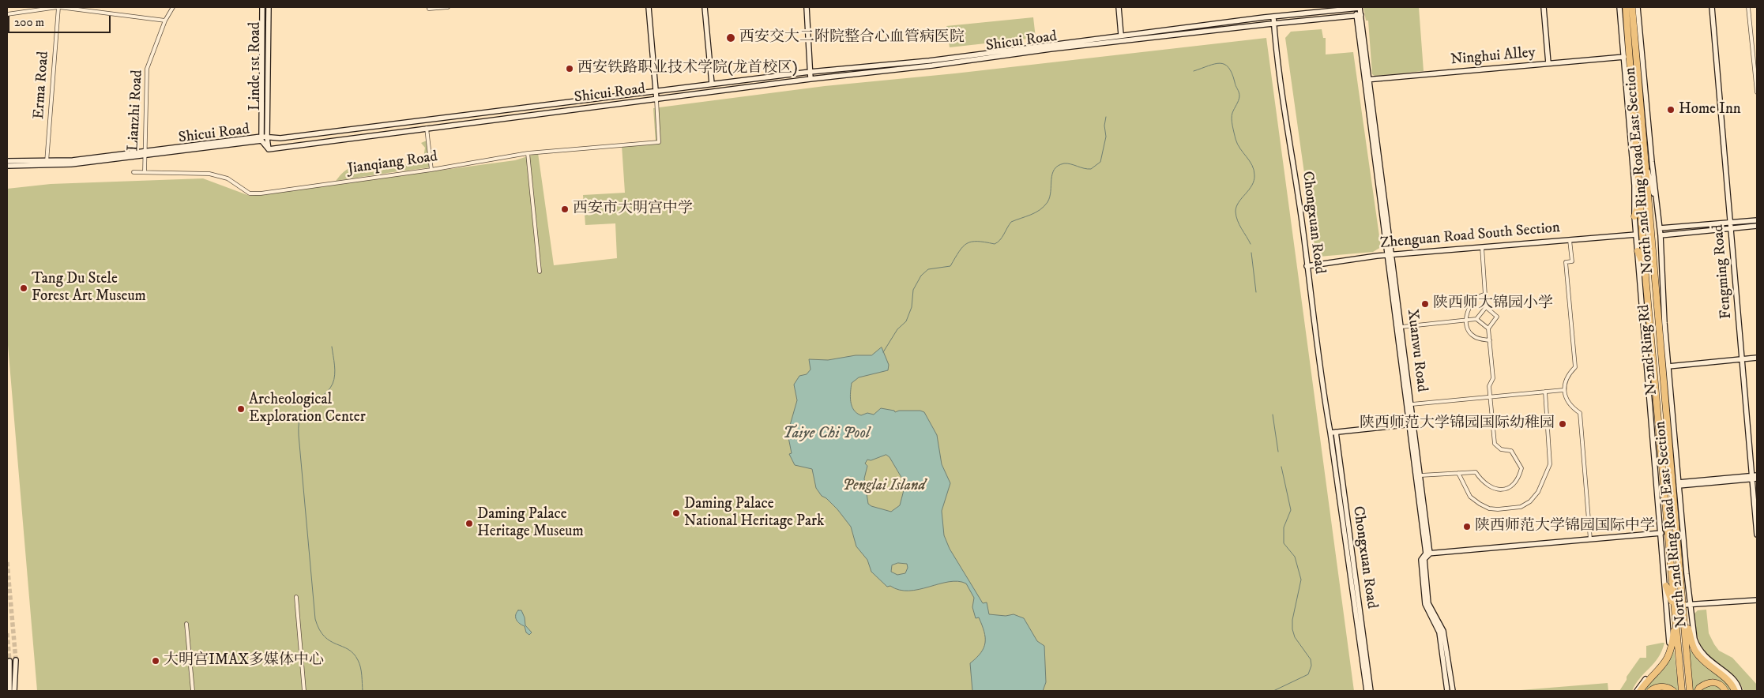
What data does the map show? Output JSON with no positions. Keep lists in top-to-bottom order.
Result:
{
  "streets": {
    "highway": ["N 2nd Ring Rd"],
    "main road": [
      "Shicui Road",
      "Ninghui Alley",
      "Linde 1st Road",
      "North 2nd Ring Road East Section",
      "Chongxuan Road",
      "Zhenguan Road South Section",
      "Fengming Road",
      "Xuanwu Road"
    ],
    "street": ["Erma Road", "Lianzhi Road", "Jianqiang Road"]
  },
  "crossings": [
    ["Shicui Road", "Linde 1st Road"],
    ["Shicui Road", "Erma Road"],
    ["Shicui Road", "Lianzhi Road"],
    ["Shicui Road", "Jianqiang Road"],
    ["Shicui Road", "Chongxuan Road"],
    ["Shicui Road", "Xuanwu Road"],
    ["Ninghui Alley", "North 2nd Ring Road East Section"],
    ["Ninghui Alley", "Xuanwu Road"],
    ["Lianzhi Road", "Jianqiang Road"],
    ["North 2nd Ring Road East Section", "Zhenguan Road South Section"],
    ["Chongxuan Road", "Zhenguan Road South Section"],
    ["Zhenguan Road South Section", "Xuanwu Road"]
  ],
  "water": ["Taiye Chi Pool"],
  "parks": ["Penglai Island"],
  "places": [
    "西安交大二附院整合心血管病医院",
    "西安铁路职业技术学院(龙首校区)",
    "Home Inn",
    "西安市大明宫中学",
    "Tang Du Stele Forest Art Museum",
    "陕西师大锦园小学",
    "Archeological Exploration Center",
    "陕西师范大学锦园国际幼稚园",
    "Daming Palace National Heritage Park",
    "Daming Palace Heritage Museum",
    "陕西师范大学锦园国际中学",
    "大明宫IMAX多媒体中心"
  ],
  "scale_bar": "200 m"
}
